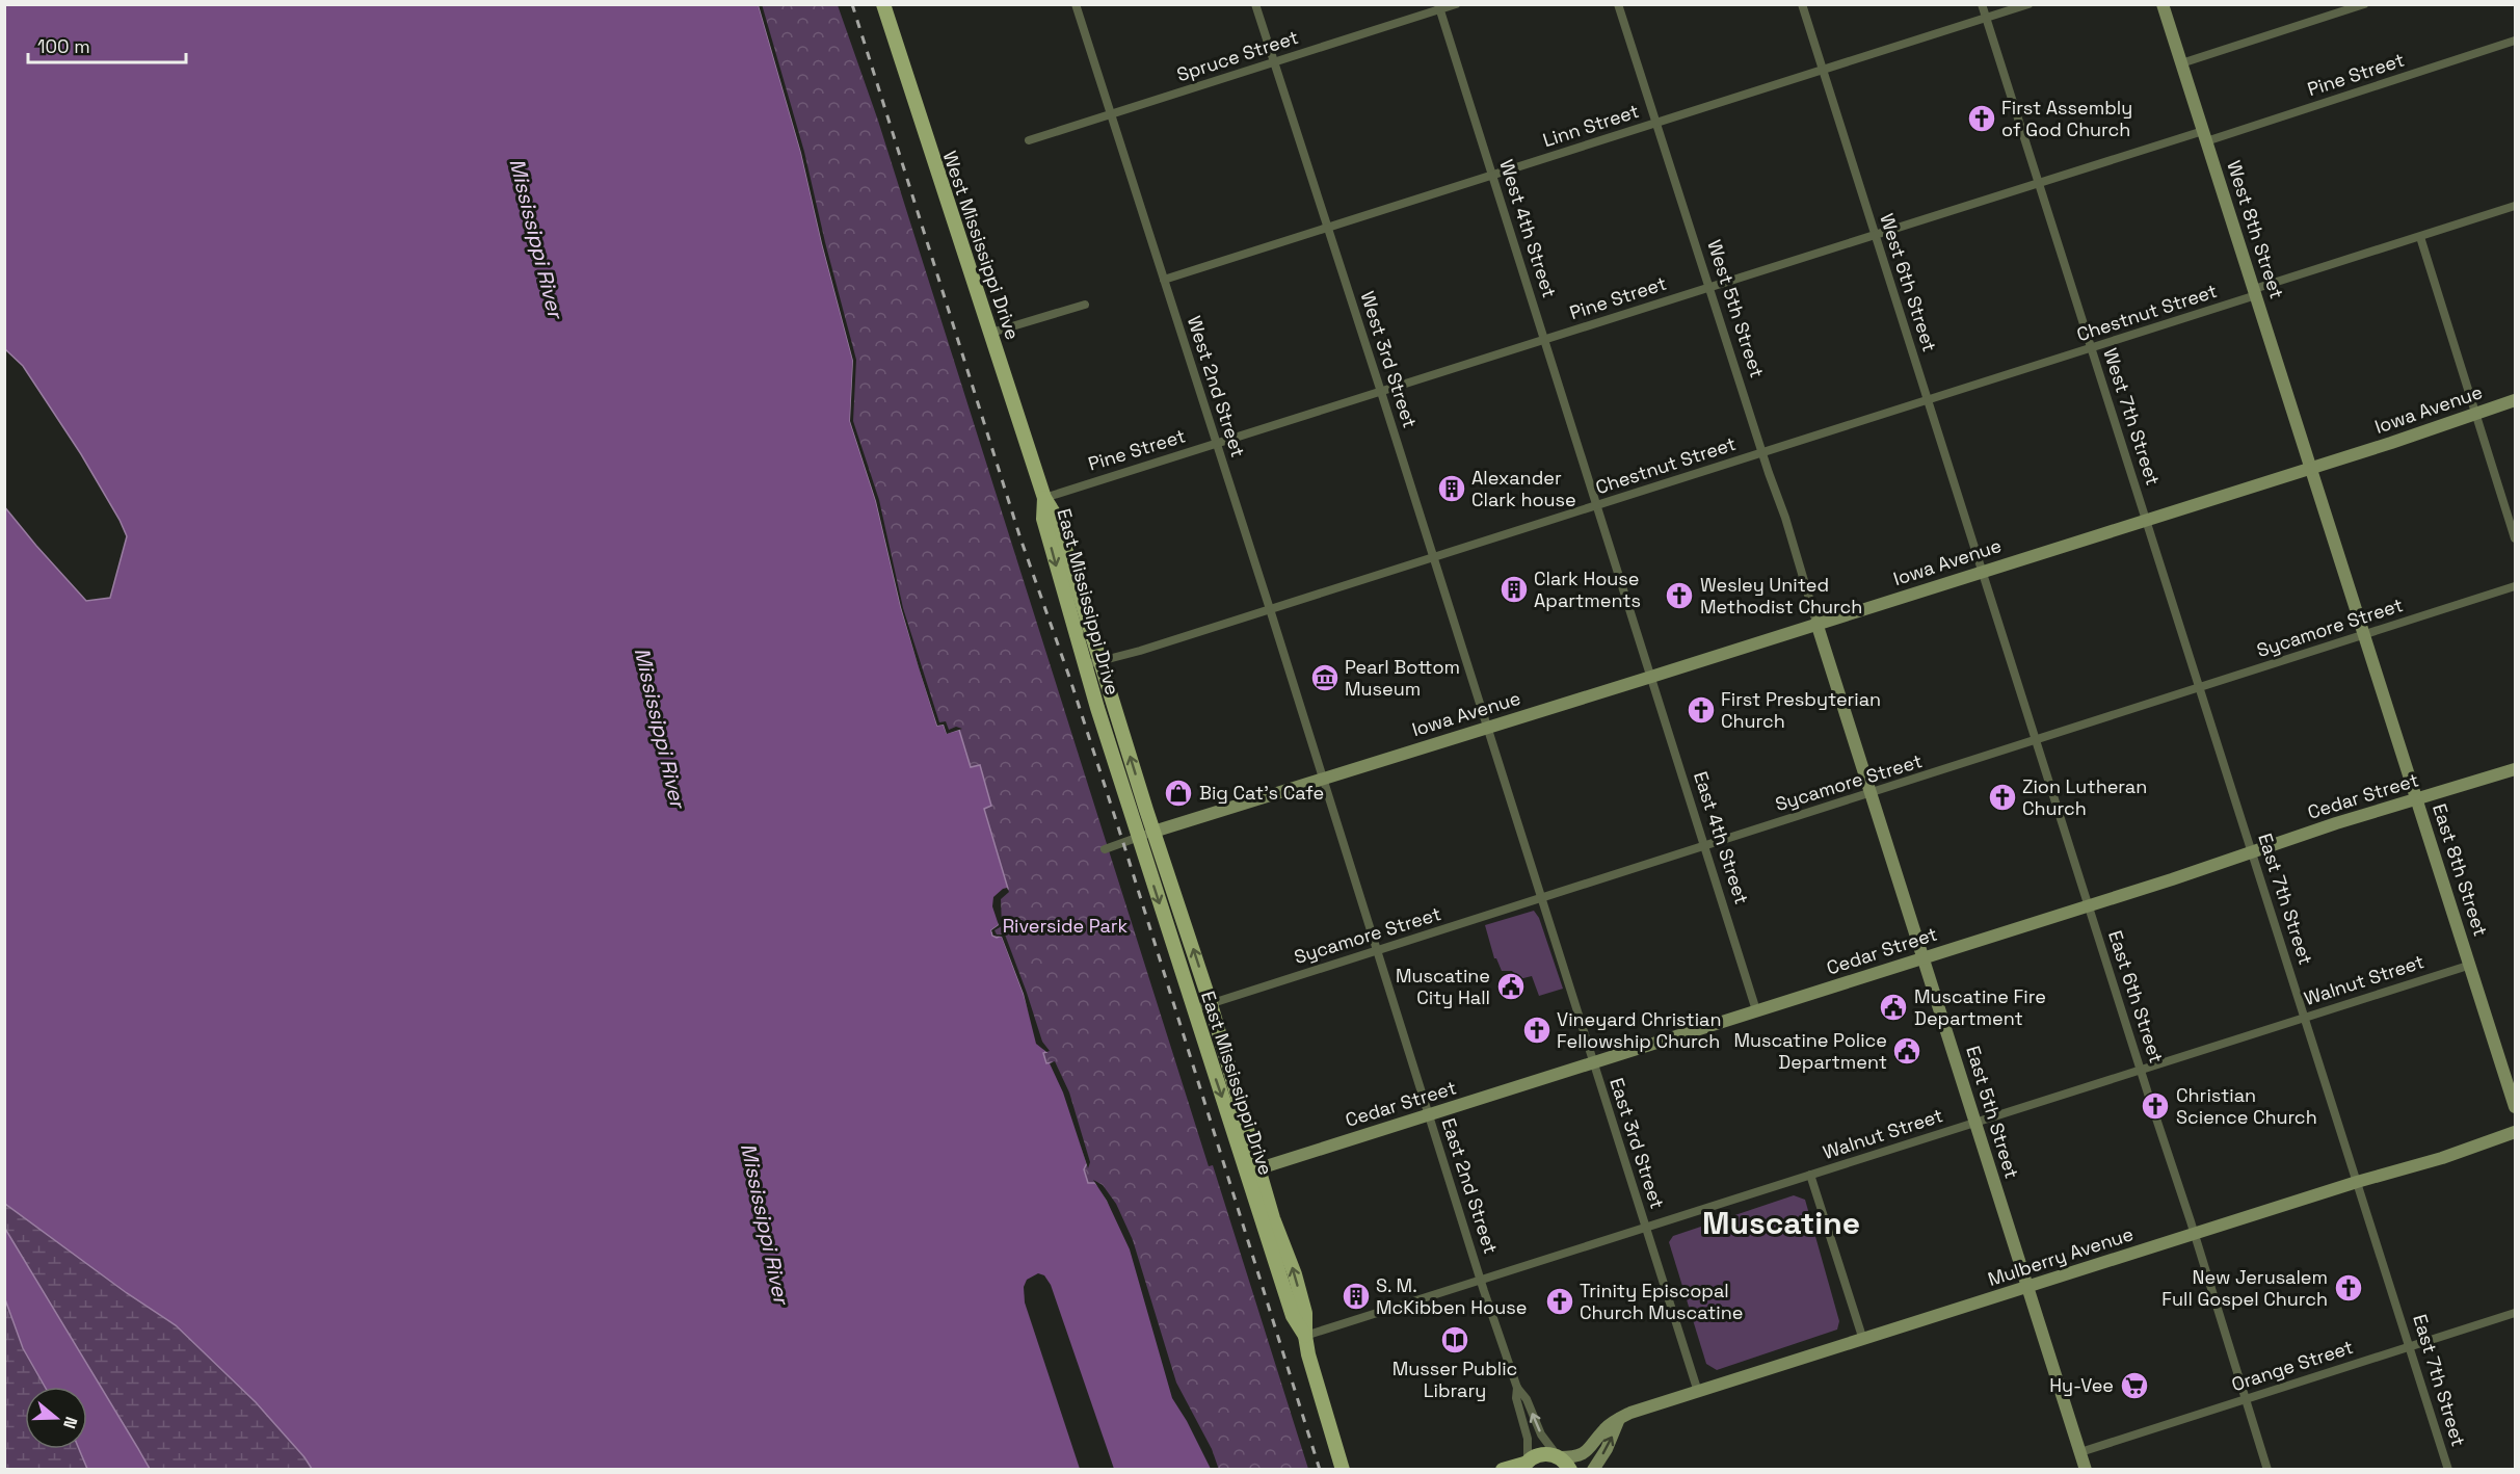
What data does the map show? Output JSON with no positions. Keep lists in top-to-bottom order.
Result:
{
  "streets": {
    "main road": [
      "West 8th Street",
      "West Mississippi Drive",
      "Iowa Avenue",
      "East Mississippi Drive",
      "Cedar Street",
      "East 8th Street",
      "East 5th Street",
      "Mulberry Avenue"
    ],
    "street": [
      "Spruce Street",
      "Pine Street",
      "Linn Street",
      "West 4th Street",
      "West 6th Street",
      "West 5th Street",
      "Chestnut Street",
      "West 3rd Street",
      "West 2nd Street",
      "West 7th Street",
      "Sycamore Street",
      "East 4th Street",
      "East 7th Street",
      "Walnut Street",
      "East 6th Street",
      "East 3rd Street",
      "East 2nd Street",
      "Orange Street"
    ]
  },
  "crossings": [
    ["Spruce Street", "West 4th Street"],
    ["Spruce Street", "West 3rd Street"],
    ["Spruce Street", "West 2nd Street"],
    ["Pine Street", "West 4th Street"],
    ["Pine Street", "West 8th Street"],
    ["Pine Street", "West Mississippi Drive"],
    ["Pine Street", "West 6th Street"],
    ["Pine Street", "West 5th Street"],
    ["Pine Street", "West 3rd Street"],
    ["Pine Street", "West 2nd Street"],
    ["Pine Street", "West 7th Street"],
    ["Pine Street", "East Mississippi Drive"],
    ["Linn Street", "West 4th Street"],
    ["Linn Street", "West 6th Street"],
    ["Linn Street", "West 5th Street"],
    ["Linn Street", "West 3rd Street"],
    ["Linn Street", "West 2nd Street"],
    ["Linn Street", "West 7th Street"],
    ["West 4th Street", "Chestnut Street"],
    ["West 4th Street", "Iowa Avenue"],
    ["West 4th Street", "East 4th Street"],
    ["West 8th Street", "Chestnut Street"],
    ["West 8th Street", "Iowa Avenue"],
    ["West 8th Street", "East 8th Street"],
    ["West Mississippi Drive", "East Mississippi Drive"],
    ["West 6th Street", "Chestnut Street"],
    ["West 6th Street", "Iowa Avenue"],
    ["West 6th Street", "East 6th Street"],
    ["West 5th Street", "Chestnut Street"],
    ["West 5th Street", "Iowa Avenue"],
    ["West 5th Street", "East 5th Street"],
    ["Chestnut Street", "West 3rd Street"],
    ["Chestnut Street", "West 2nd Street"],
    ["Chestnut Street", "West 7th Street"],
    ["Chestnut Street", "East Mississippi Drive"],
    ["West 3rd Street", "Iowa Avenue"],
    ["West 3rd Street", "East 3rd Street"],
    ["West 2nd Street", "Iowa Avenue"],
    ["West 2nd Street", "East 2nd Street"],
    ["Iowa Avenue", "West 7th Street"],
    ["Iowa Avenue", "East Mississippi Drive"],
    ["Iowa Avenue", "East 4th Street"],
    ["Iowa Avenue", "East 8th Street"],
    ["Iowa Avenue", "East 7th Street"],
    ["Iowa Avenue", "East 6th Street"],
    ["Iowa Avenue", "East 5th Street"],
    ["Iowa Avenue", "East 3rd Street"],
    ["Iowa Avenue", "East 2nd Street"],
    ["West 7th Street", "East 7th Street"],
    ["East Mississippi Drive", "Sycamore Street"],
    ["East Mississippi Drive", "Cedar Street"],
    ["East Mississippi Drive", "Walnut Street"],
    ["Sycamore Street", "East 4th Street"],
    ["Sycamore Street", "East 8th Street"],
    ["Sycamore Street", "East 7th Street"],
    ["Sycamore Street", "East 6th Street"],
    ["Sycamore Street", "East 5th Street"],
    ["Sycamore Street", "East 3rd Street"],
    ["Sycamore Street", "East 2nd Street"],
    ["Cedar Street", "East 4th Street"],
    ["Cedar Street", "East 8th Street"],
    ["Cedar Street", "East 7th Street"],
    ["Cedar Street", "East 6th Street"],
    ["Cedar Street", "East 5th Street"],
    ["Cedar Street", "East 3rd Street"],
    ["Cedar Street", "East 2nd Street"],
    ["East 8th Street", "Walnut Street"],
    ["East 7th Street", "Walnut Street"],
    ["East 7th Street", "Mulberry Avenue"],
    ["East 7th Street", "Orange Street"],
    ["Walnut Street", "East 6th Street"],
    ["Walnut Street", "East 5th Street"],
    ["Walnut Street", "East 3rd Street"],
    ["Walnut Street", "East 2nd Street"],
    ["East 6th Street", "Mulberry Avenue"],
    ["East 6th Street", "Orange Street"],
    ["East 5th Street", "Mulberry Avenue"],
    ["East 5th Street", "Orange Street"],
    ["East 3rd Street", "Mulberry Avenue"],
    ["East 2nd Street", "Mulberry Avenue"]
  ],
  "districts": ["Muscatine"],
  "water": ["Mississippi River"],
  "parks": ["Riverside Park"],
  "places": {
    "church": [
      "First Assembly of God Church",
      "Wesley United Methodist Church",
      "First Presbyterian Church",
      "Zion Lutheran Church",
      "Vineyard Christian Fellowship Church",
      "Christian Science Church",
      "New Jerusalem Full Gospel Church",
      "Trinity Episcopal Church Muscatine"
    ],
    "building": ["Alexander Clark house", "Clark House Apartments", "S. M. McKibben House"],
    "museum": ["Pearl Bottom Museum"],
    "shop": ["Big Cat's Cafe"],
    "public building": ["Muscatine City Hall", "Muscatine Fire Department", "Muscatine Police Department"],
    "library": ["Musser Public Library"],
    "supermarket": ["Hy-Vee"]
  },
  "scale_bar": "100 m",
  "north": "right"
}
